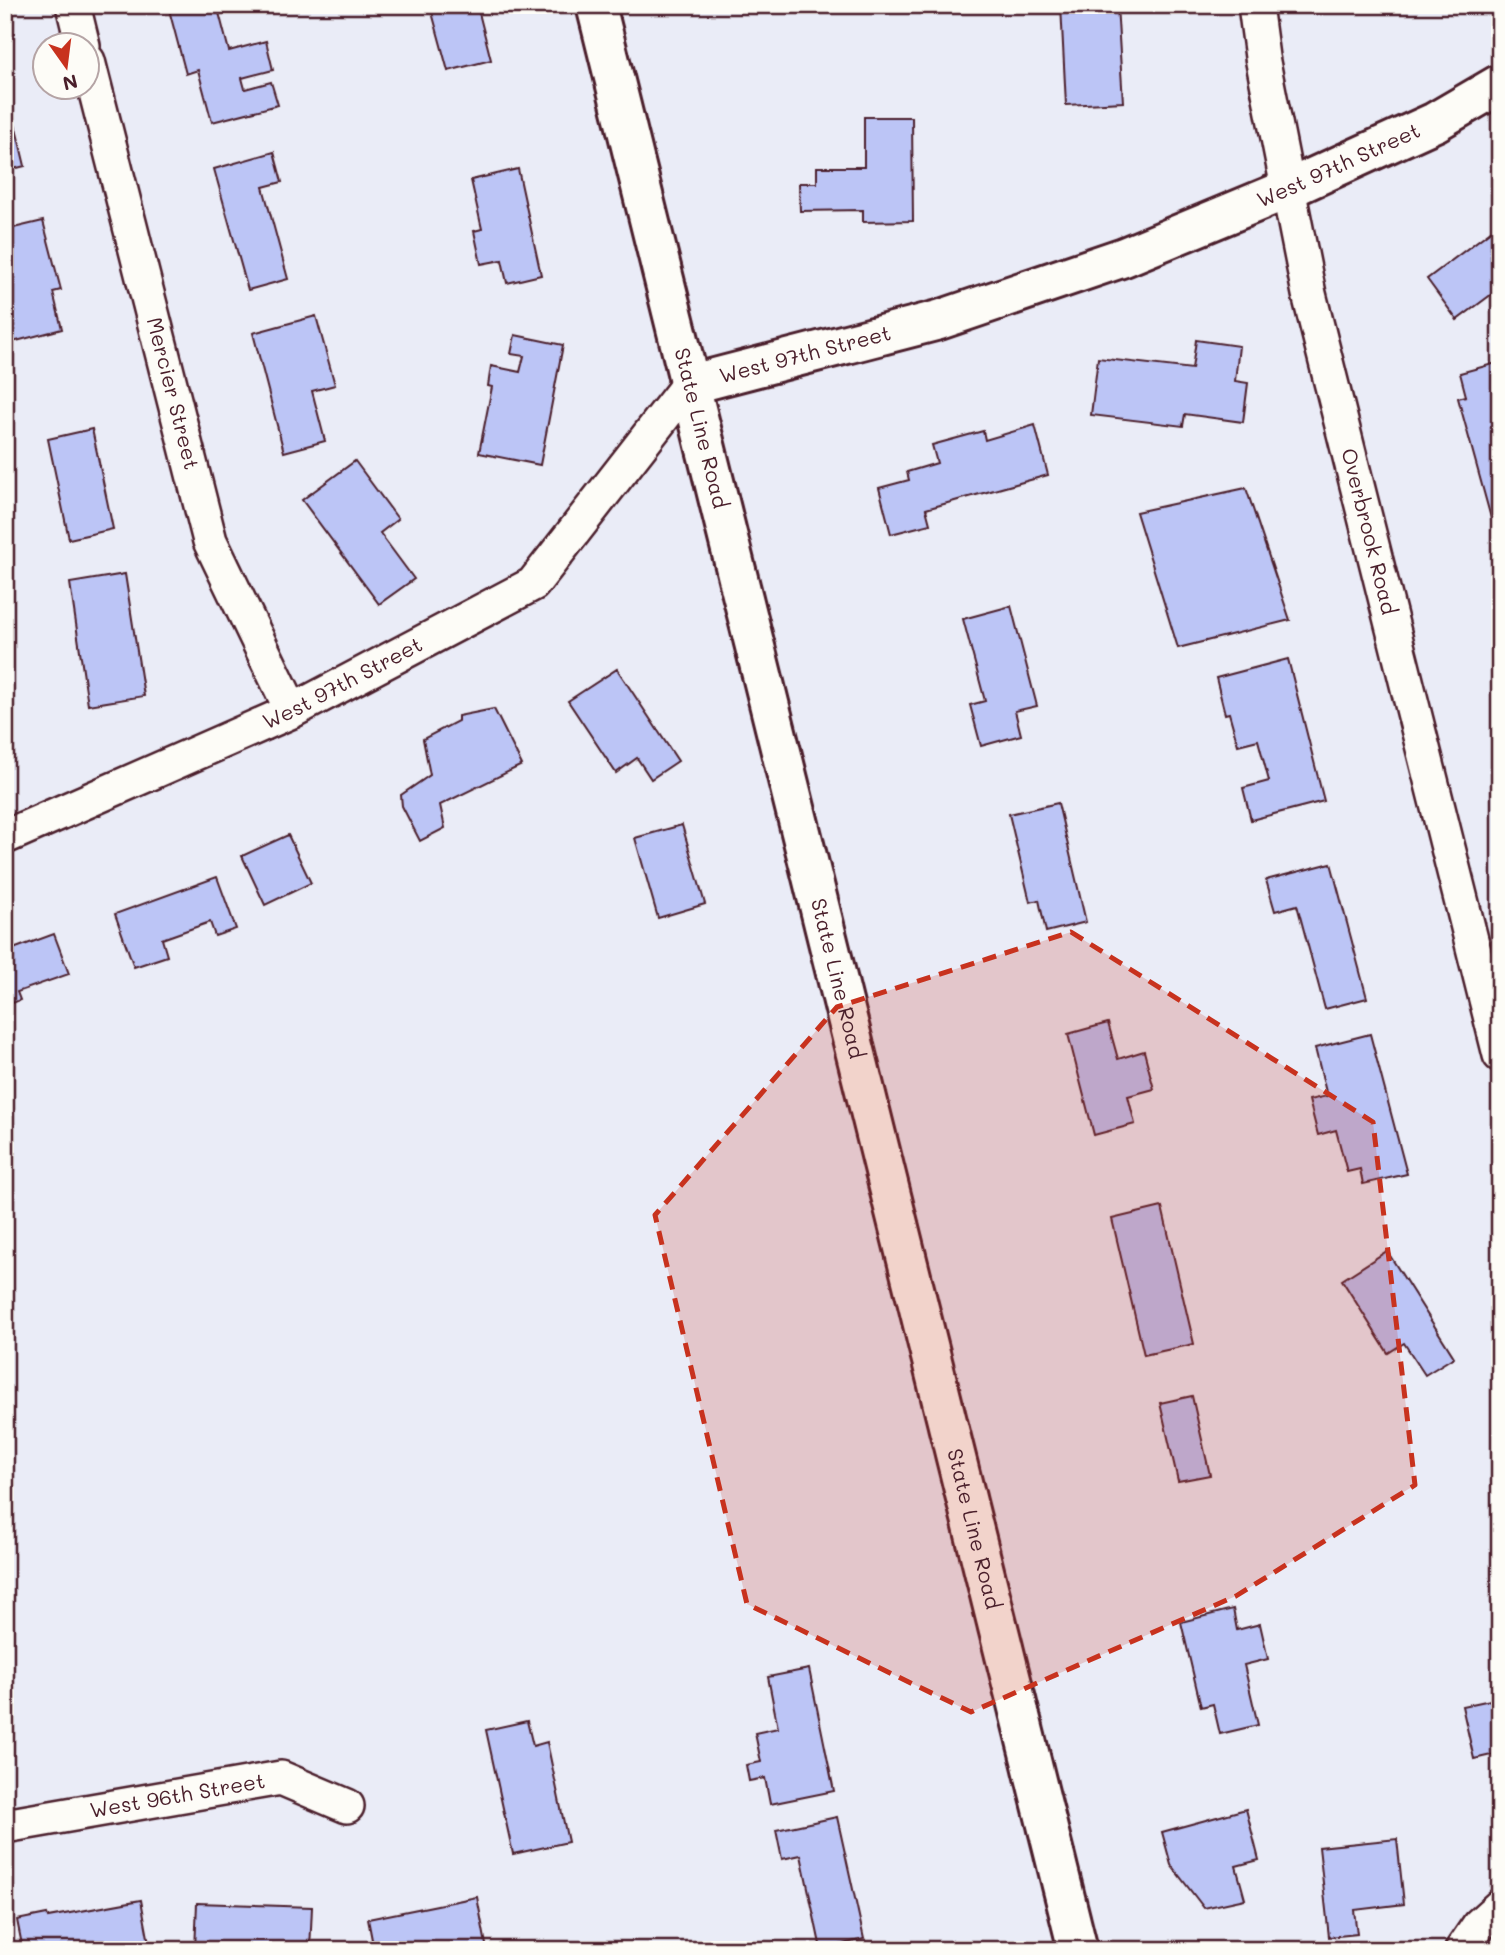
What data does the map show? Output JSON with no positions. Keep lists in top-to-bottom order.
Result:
{
  "streets": {
    "main road": ["West 97th Street", "State Line Road"],
    "street": ["Mercier Street", "Overbrook Road", "West 96th Street"]
  },
  "crossings": [
    ["West 97th Street", "Mercier Street"],
    ["West 97th Street", "State Line Road"],
    ["West 97th Street", "Overbrook Road"]
  ],
  "north": "bottom"
}
